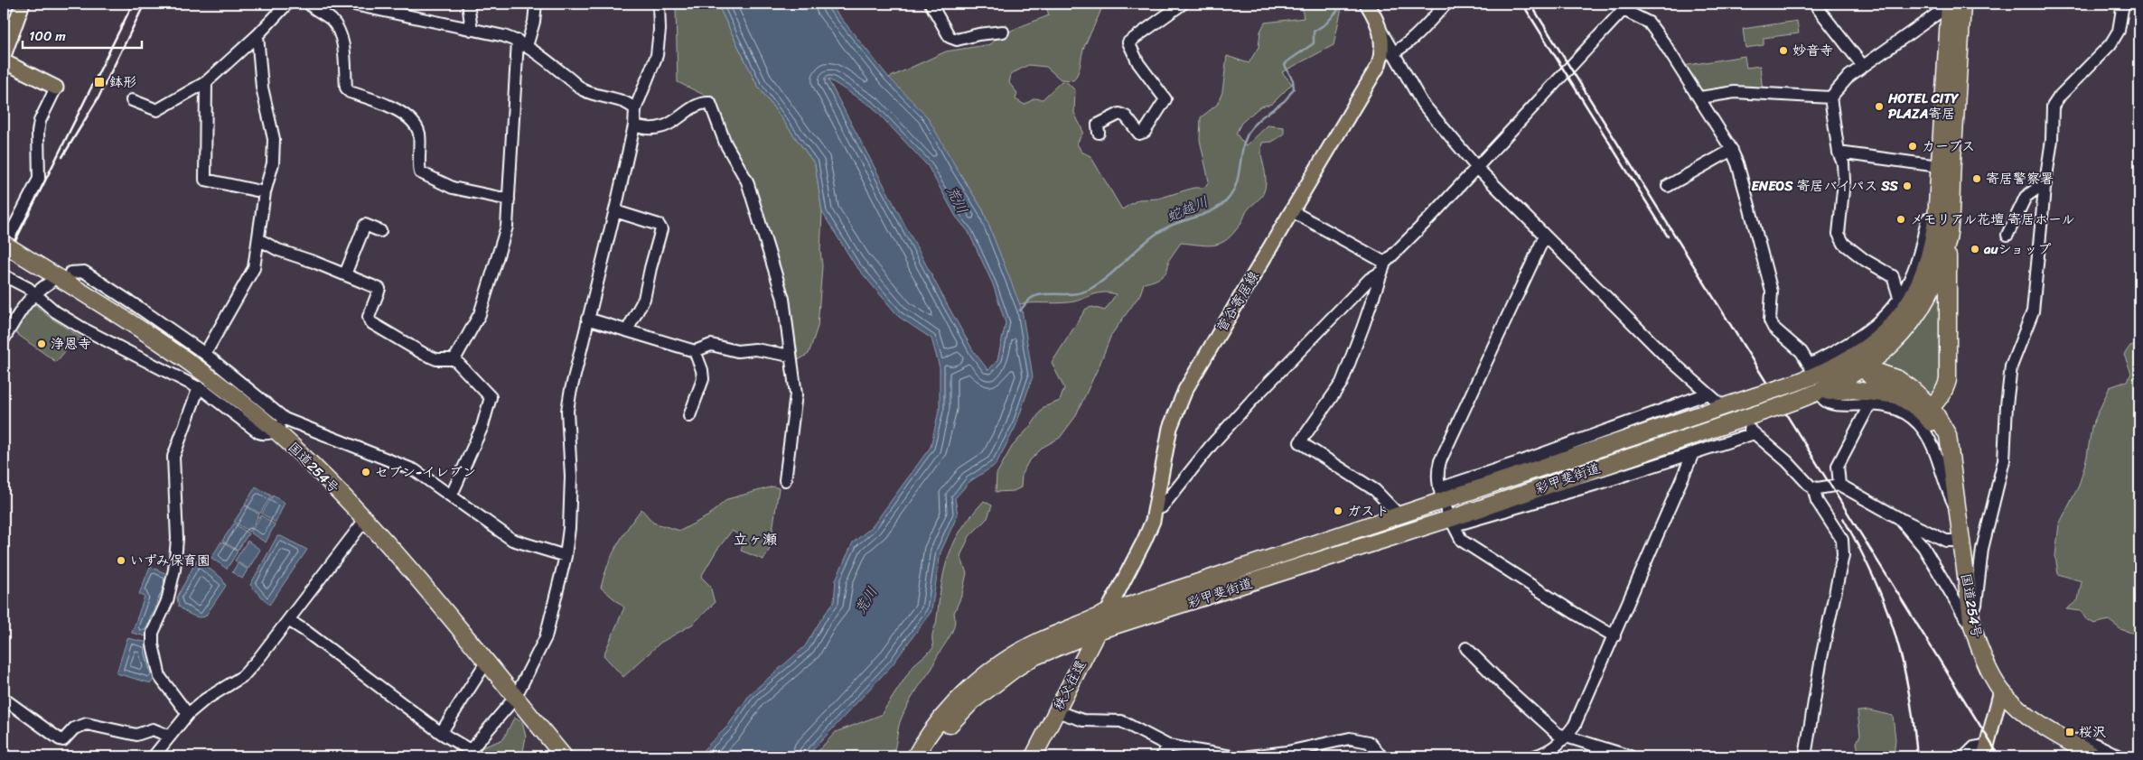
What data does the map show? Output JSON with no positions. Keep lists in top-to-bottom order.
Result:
{
  "streets": {
    "highway": ["国道254号", "彩甲斐街道", "秩父往還"],
    "main road": ["菅谷寄居線"]
  },
  "crossings": [
    ["菅谷寄居線", "彩甲斐街道"],
    ["菅谷寄居線", "秩父往還"],
    ["国道254号", "彩甲斐街道"],
    ["彩甲斐街道", "秩父往還"]
  ],
  "districts": ["立ヶ瀬"],
  "water": ["荒川", "蛇越川"],
  "places": {
    "other": [
      "妙音寺",
      "HOTEL CITY PLAZA寄居",
      "カーブス",
      "寄居警察署",
      "ENEOS 寄居バイパス SS",
      "メモリアル花壇 寄居ホール",
      "auショップ",
      "浄恩寺",
      "セブン-イレブン",
      "ガスト",
      "いずみ保育園"
    ],
    "transit": ["鉢形", "桜沢"]
  },
  "scale_bar": "100 m"
}
